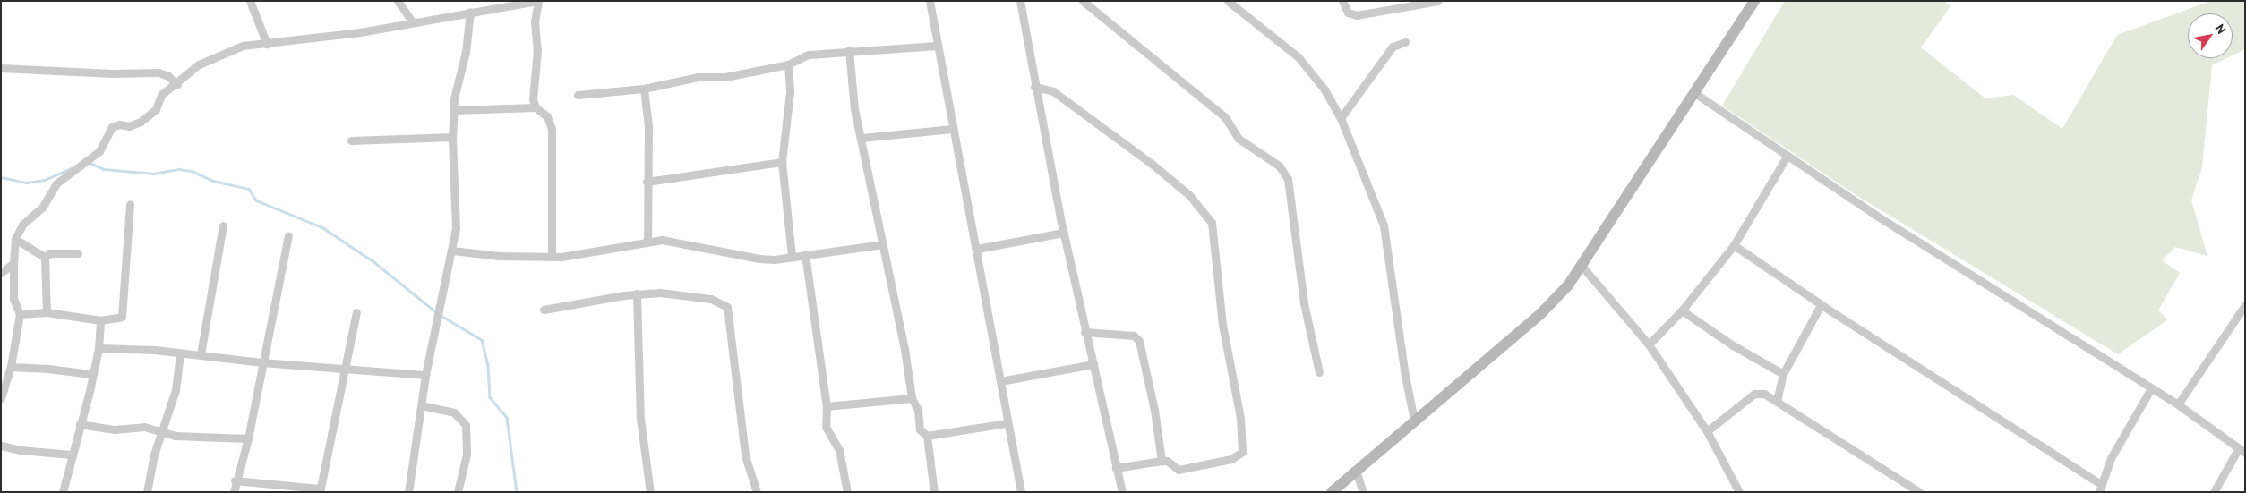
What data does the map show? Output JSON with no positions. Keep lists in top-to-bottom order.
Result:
{
  "north": "top right"
}
